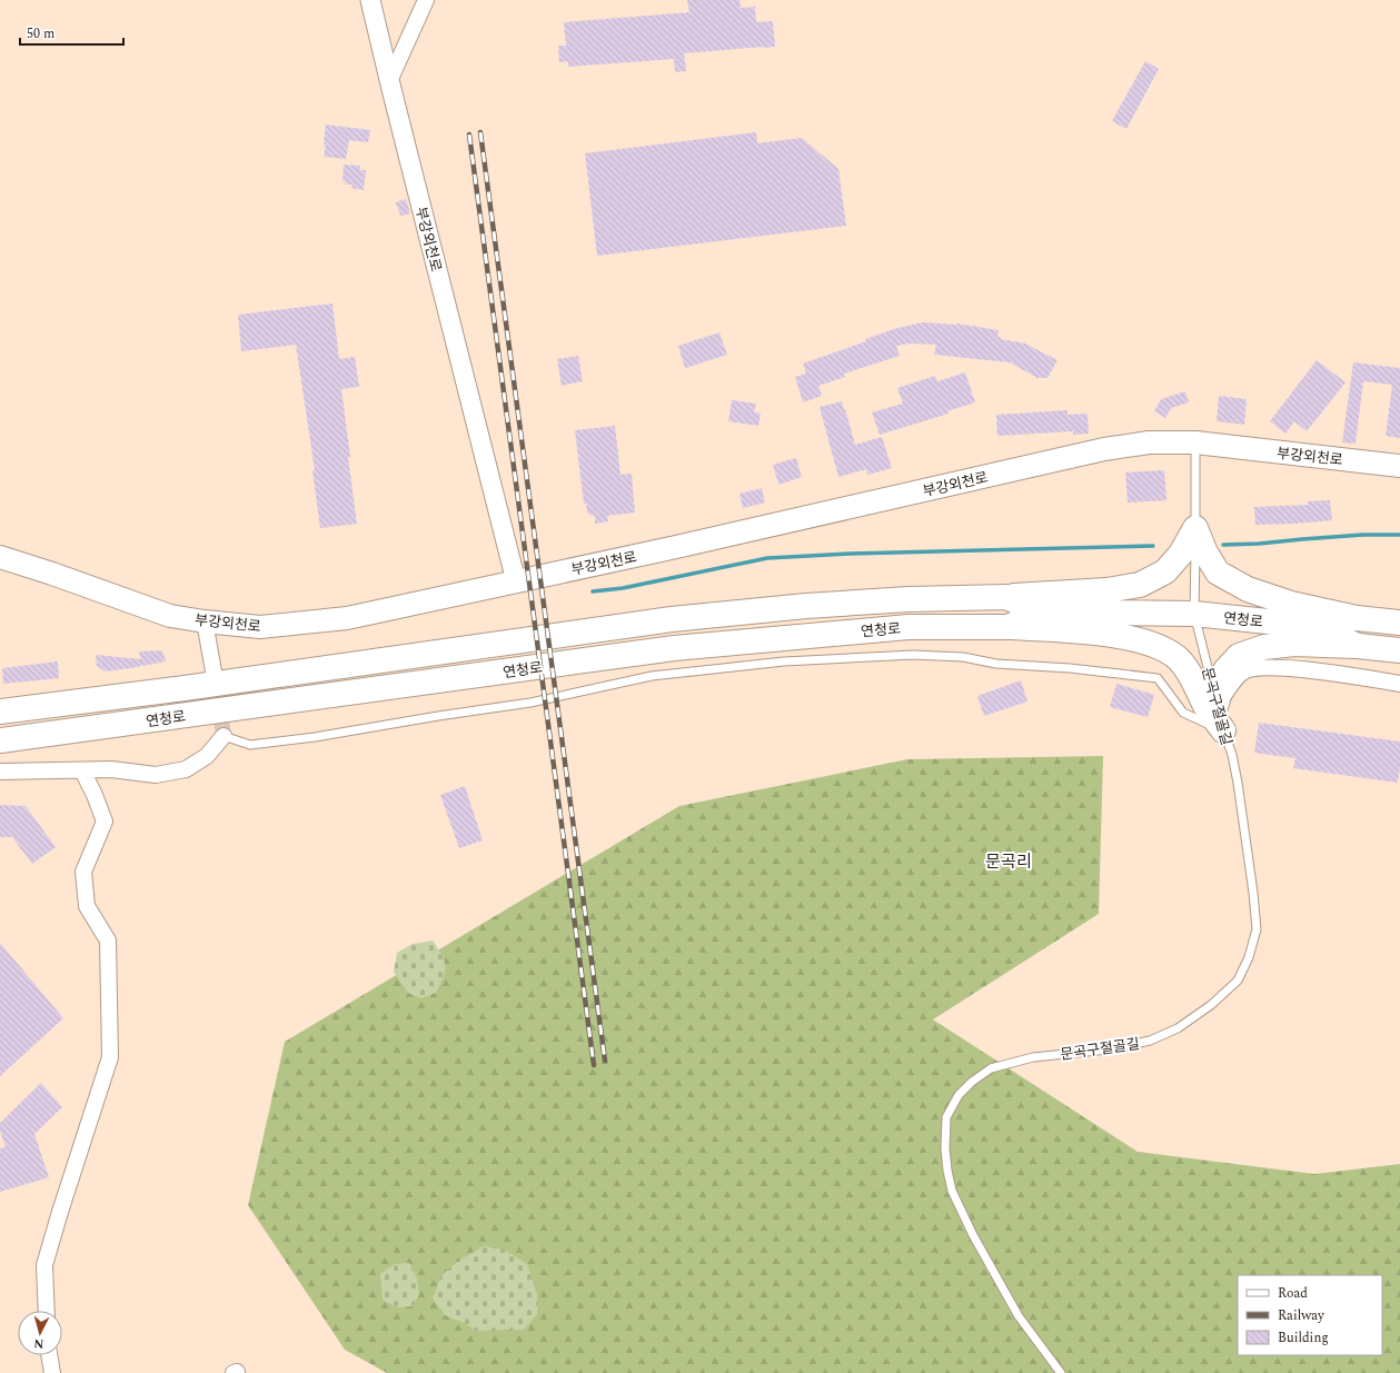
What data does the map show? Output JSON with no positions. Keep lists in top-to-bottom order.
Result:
{
  "streets": {
    "main road": ["부강외천로", "연청로"],
    "lane": ["문곡구절골길"]
  },
  "crossings": [
    ["부강외천로", "문곡구절골길"],
    ["연청로", "문곡구절골길"]
  ],
  "districts": ["문곡리"],
  "legend": ["Road", "Railway", "Building"],
  "scale_bar": "50 m",
  "north": "bottom"
}
